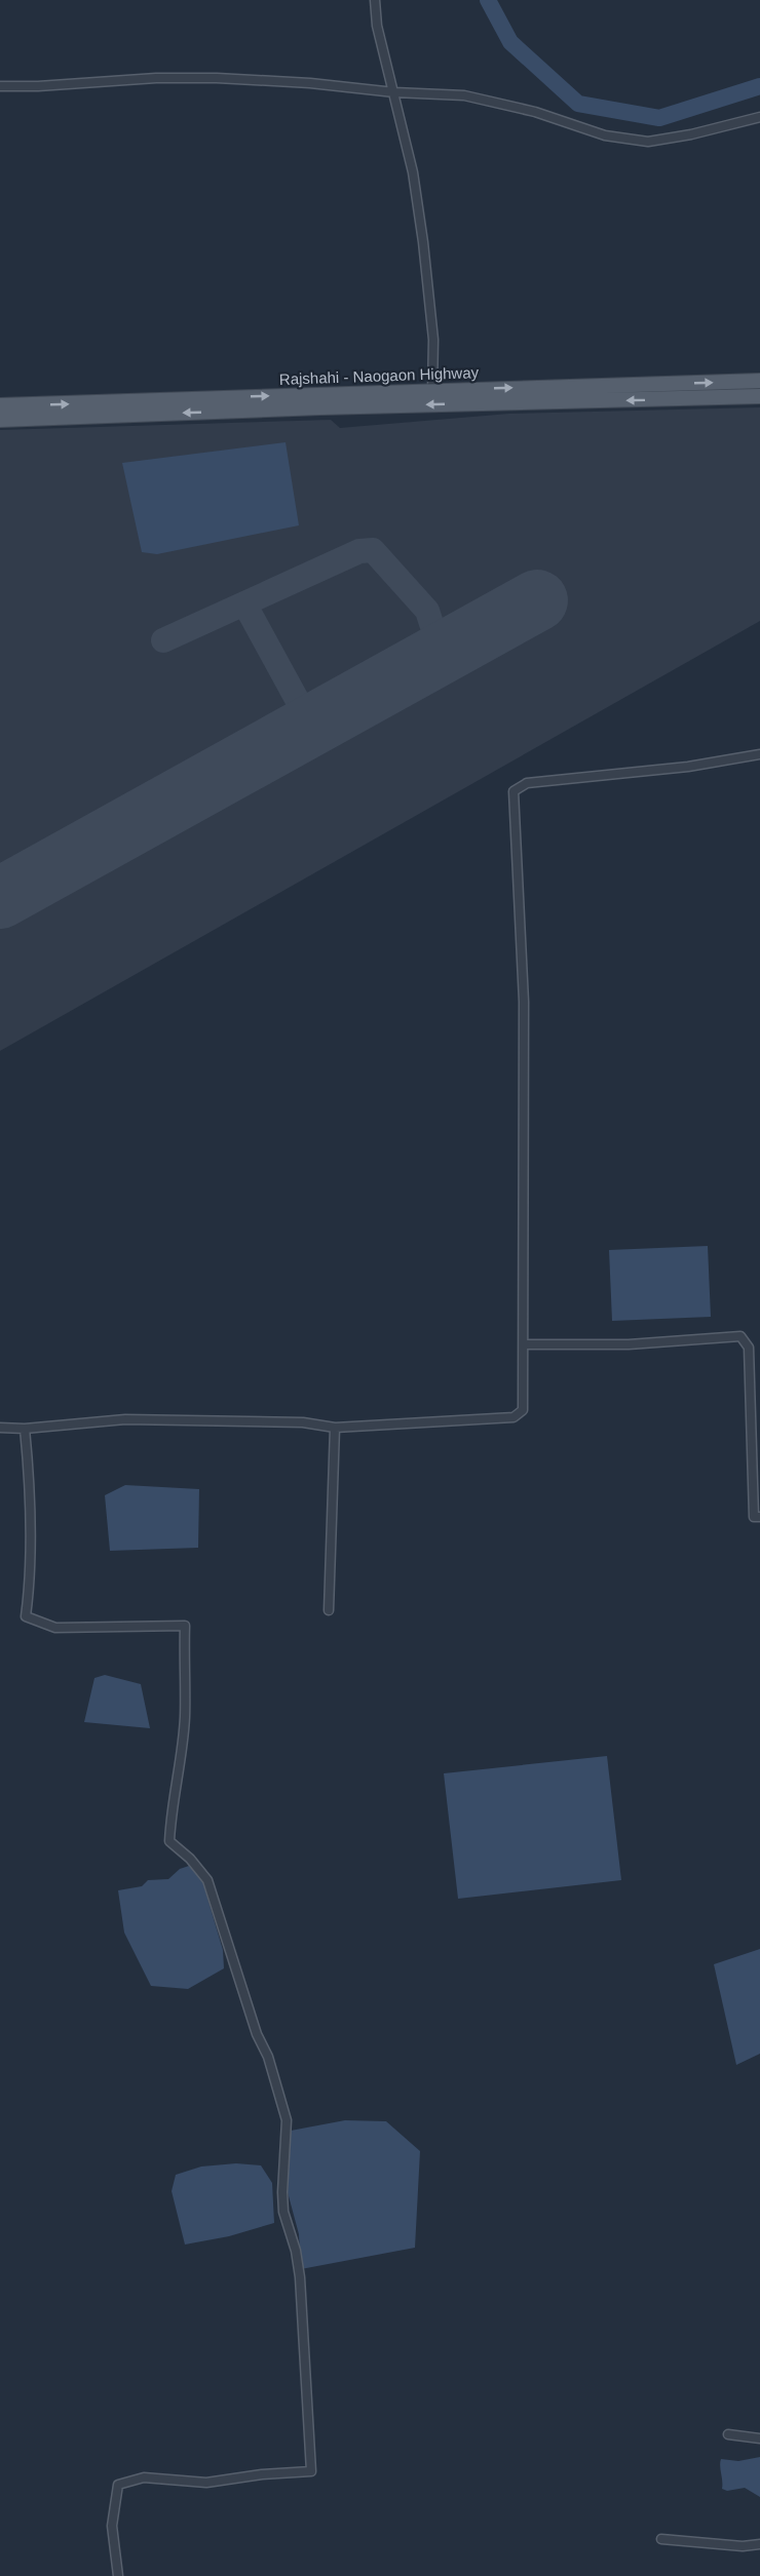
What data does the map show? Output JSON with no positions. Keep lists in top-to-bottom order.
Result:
{
  "streets": {
    "main road": ["Rajshahi - Naogaon Highway"]
  }
}
